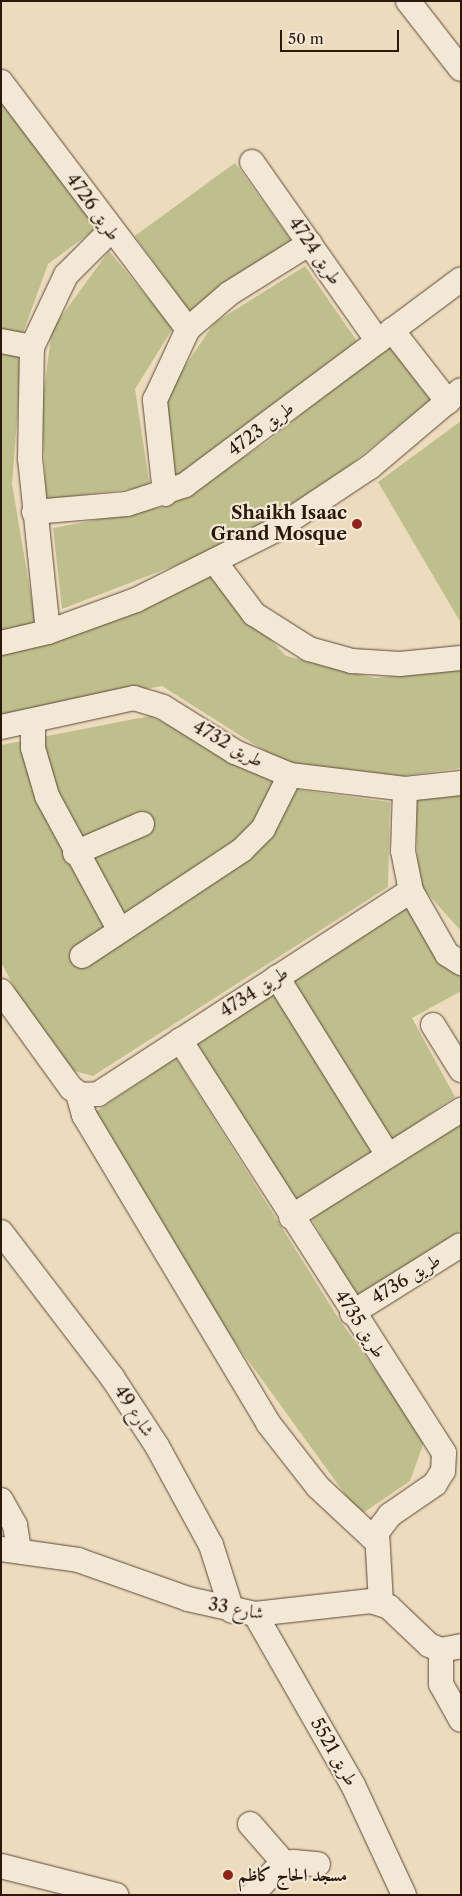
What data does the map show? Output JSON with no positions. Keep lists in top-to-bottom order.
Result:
{
  "streets": {
    "street": [
      "طريق 4726",
      "طريق 4724",
      "طريق 4723",
      "طريق 4732",
      "طريق 4734",
      "طريق 4736",
      "طريق 4735",
      "شارع 49",
      "شارع 33",
      "طريق 5521"
    ]
  },
  "crossings": [
    ["طريق 4724", "طريق 4723"],
    ["طريق 4734", "طريق 4735"],
    ["طريق 4736", "طريق 4735"],
    ["طريق 4735", "شارع 33"],
    ["شارع 49", "شارع 33"],
    ["شارع 49", "طريق 5521"],
    ["شارع 33", "طريق 5521"]
  ],
  "places": ["Shaikh Isaac Grand Mosque", "مسجد الحاج كاظم"],
  "scale_bar": "50 m"
}
